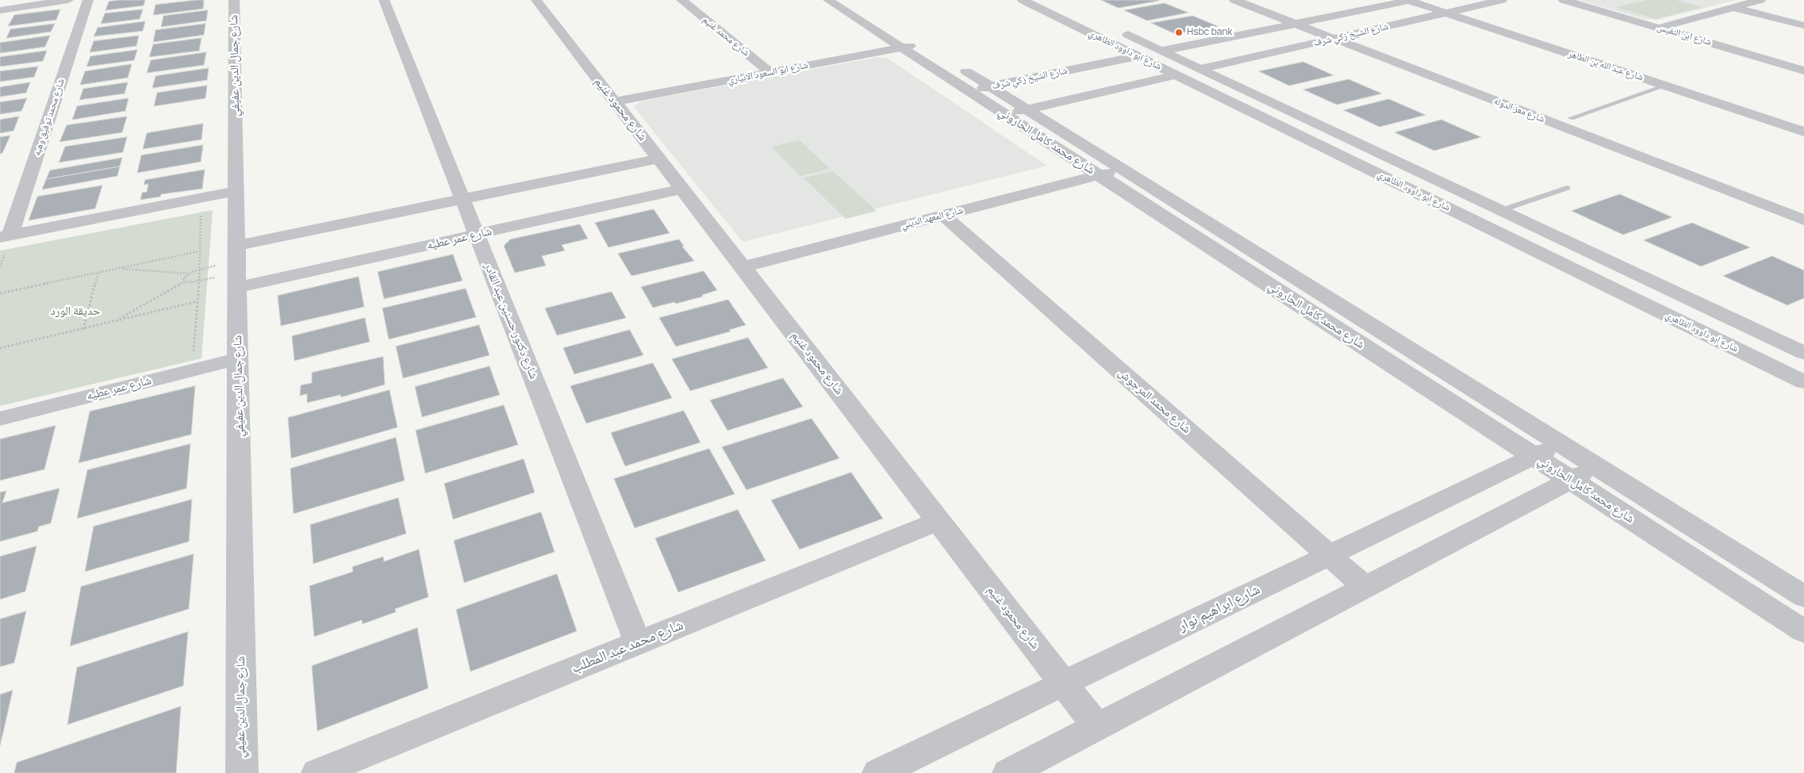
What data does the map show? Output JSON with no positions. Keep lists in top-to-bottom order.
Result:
{
  "streets": {
    "street": [
      "شارع الشيخ زكي شرف",
      "شارع ابن النفيس",
      "شارع محمد غنيم",
      "شارع ابو داوود الظاهري",
      "شارع جمال الدين عفيفي",
      "شارع عبد الله بن الطاهر",
      "شارع ابو السعود الابياري",
      "شارع محمود غنيم",
      "شارع معز الدوله",
      "شارع محمد توفيق وهبه",
      "شارع محمد كامل الحاروني",
      "شارع المعهد الديني",
      "شارع عمر عطيه",
      "شارع دكتور حسنين عبد القادر",
      "شارع محمد المرجوش",
      "شارع ابراهيم نوار",
      "شارع محمد عبد المطلب"
    ]
  },
  "crossings": [
    ["شارع الشيخ زكي شرف", "شارع ابو داوود الظاهري"],
    ["شارع الشيخ زكي شرف", "شارع عبد الله بن الطاهر"],
    ["شارع الشيخ زكي شرف", "شارع معز الدوله"],
    ["شارع الشيخ زكي شرف", "شارع محمد كامل الحاروني"],
    ["شارع محمد غنيم", "شارع ابو السعود الابياري"],
    ["شارع جمال الدين عفيفي", "شارع عمر عطيه"],
    ["شارع ابو السعود الابياري", "شارع محمود غنيم"],
    ["شارع ابو السعود الابياري", "شارع محمد كامل الحاروني"],
    ["شارع محمود غنيم", "شارع المعهد الديني"],
    ["شارع محمود غنيم", "شارع عمر عطيه"],
    ["شارع محمود غنيم", "شارع ابراهيم نوار"],
    ["شارع محمود غنيم", "شارع محمد عبد المطلب"],
    ["شارع محمد كامل الحاروني", "شارع المعهد الديني"],
    ["شارع محمد كامل الحاروني", "شارع ابراهيم نوار"],
    ["شارع المعهد الديني", "شارع محمد المرجوش"],
    ["شارع عمر عطيه", "شارع دكتور حسنين عبد القادر"],
    ["شارع دكتور حسنين عبد القادر", "شارع محمد عبد المطلب"],
    ["شارع محمد المرجوش", "شارع ابراهيم نوار"]
  ],
  "parks": ["حديقة الورد"],
  "places": ["Hsbc bank"]
}
